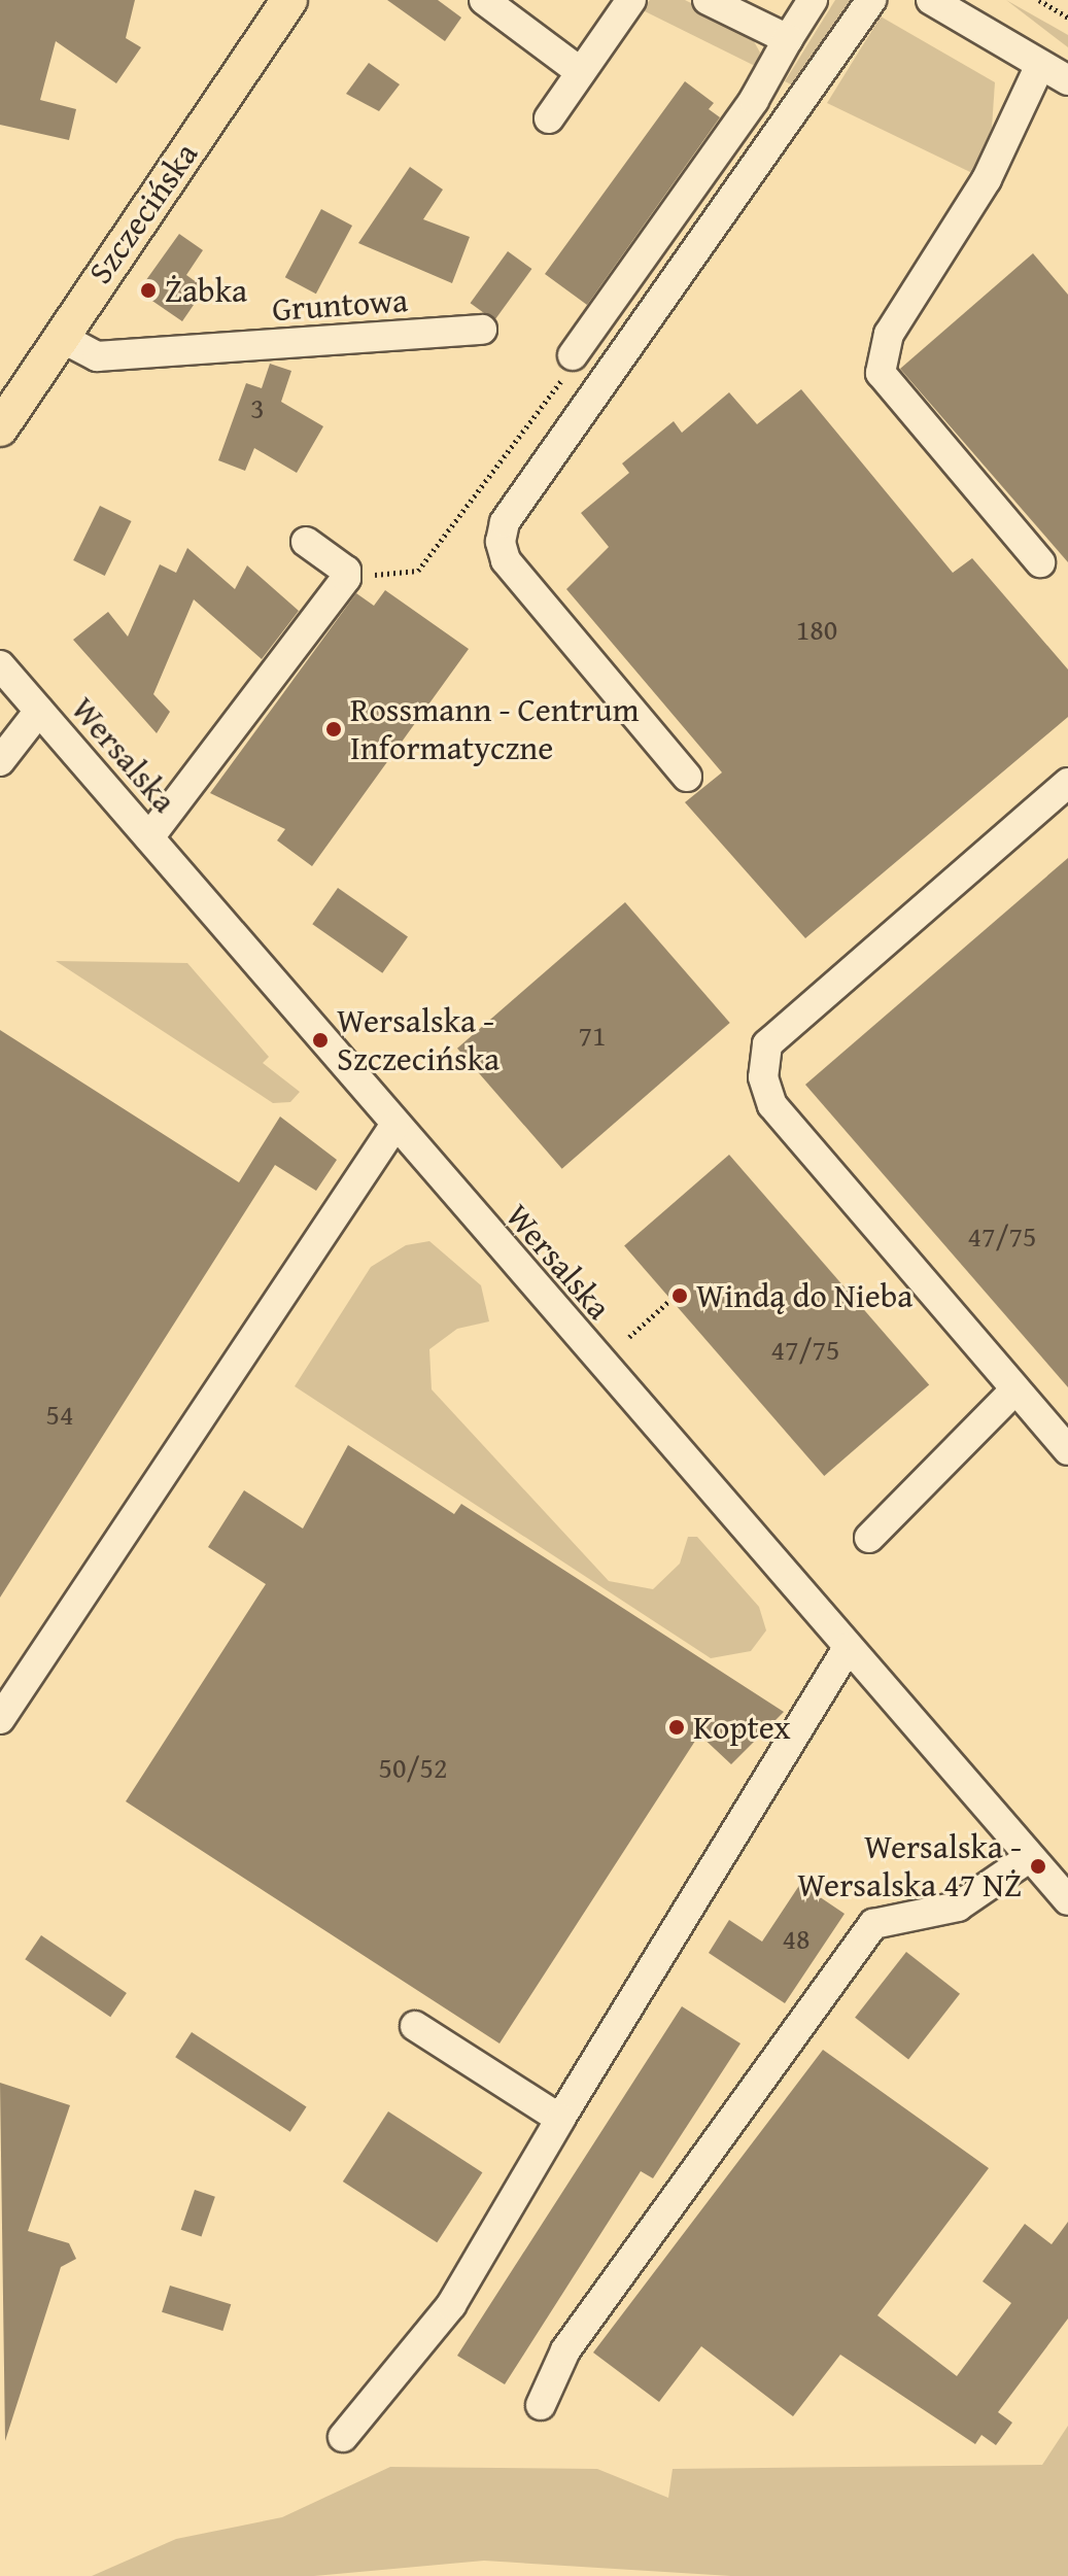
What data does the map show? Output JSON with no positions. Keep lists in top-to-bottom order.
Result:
{
  "streets": {
    "main road": ["Szczecińska"],
    "street": ["Gruntowa", "Wersalska"]
  },
  "crossings": [
    ["Szczecińska", "Gruntowa"]
  ],
  "places": [
    "Żabka",
    "Rossmann - Centrum Informatyczne",
    "Wersalska - Szczecińska",
    "Windą do Nieba",
    "Koptex",
    "Wersalska - Wersalska 47 NŻ"
  ],
  "house_numbers": [
    "3",
    "180",
    "71",
    "47/75",
    "47/75",
    "54",
    "50/52",
    "48"
  ]
}
